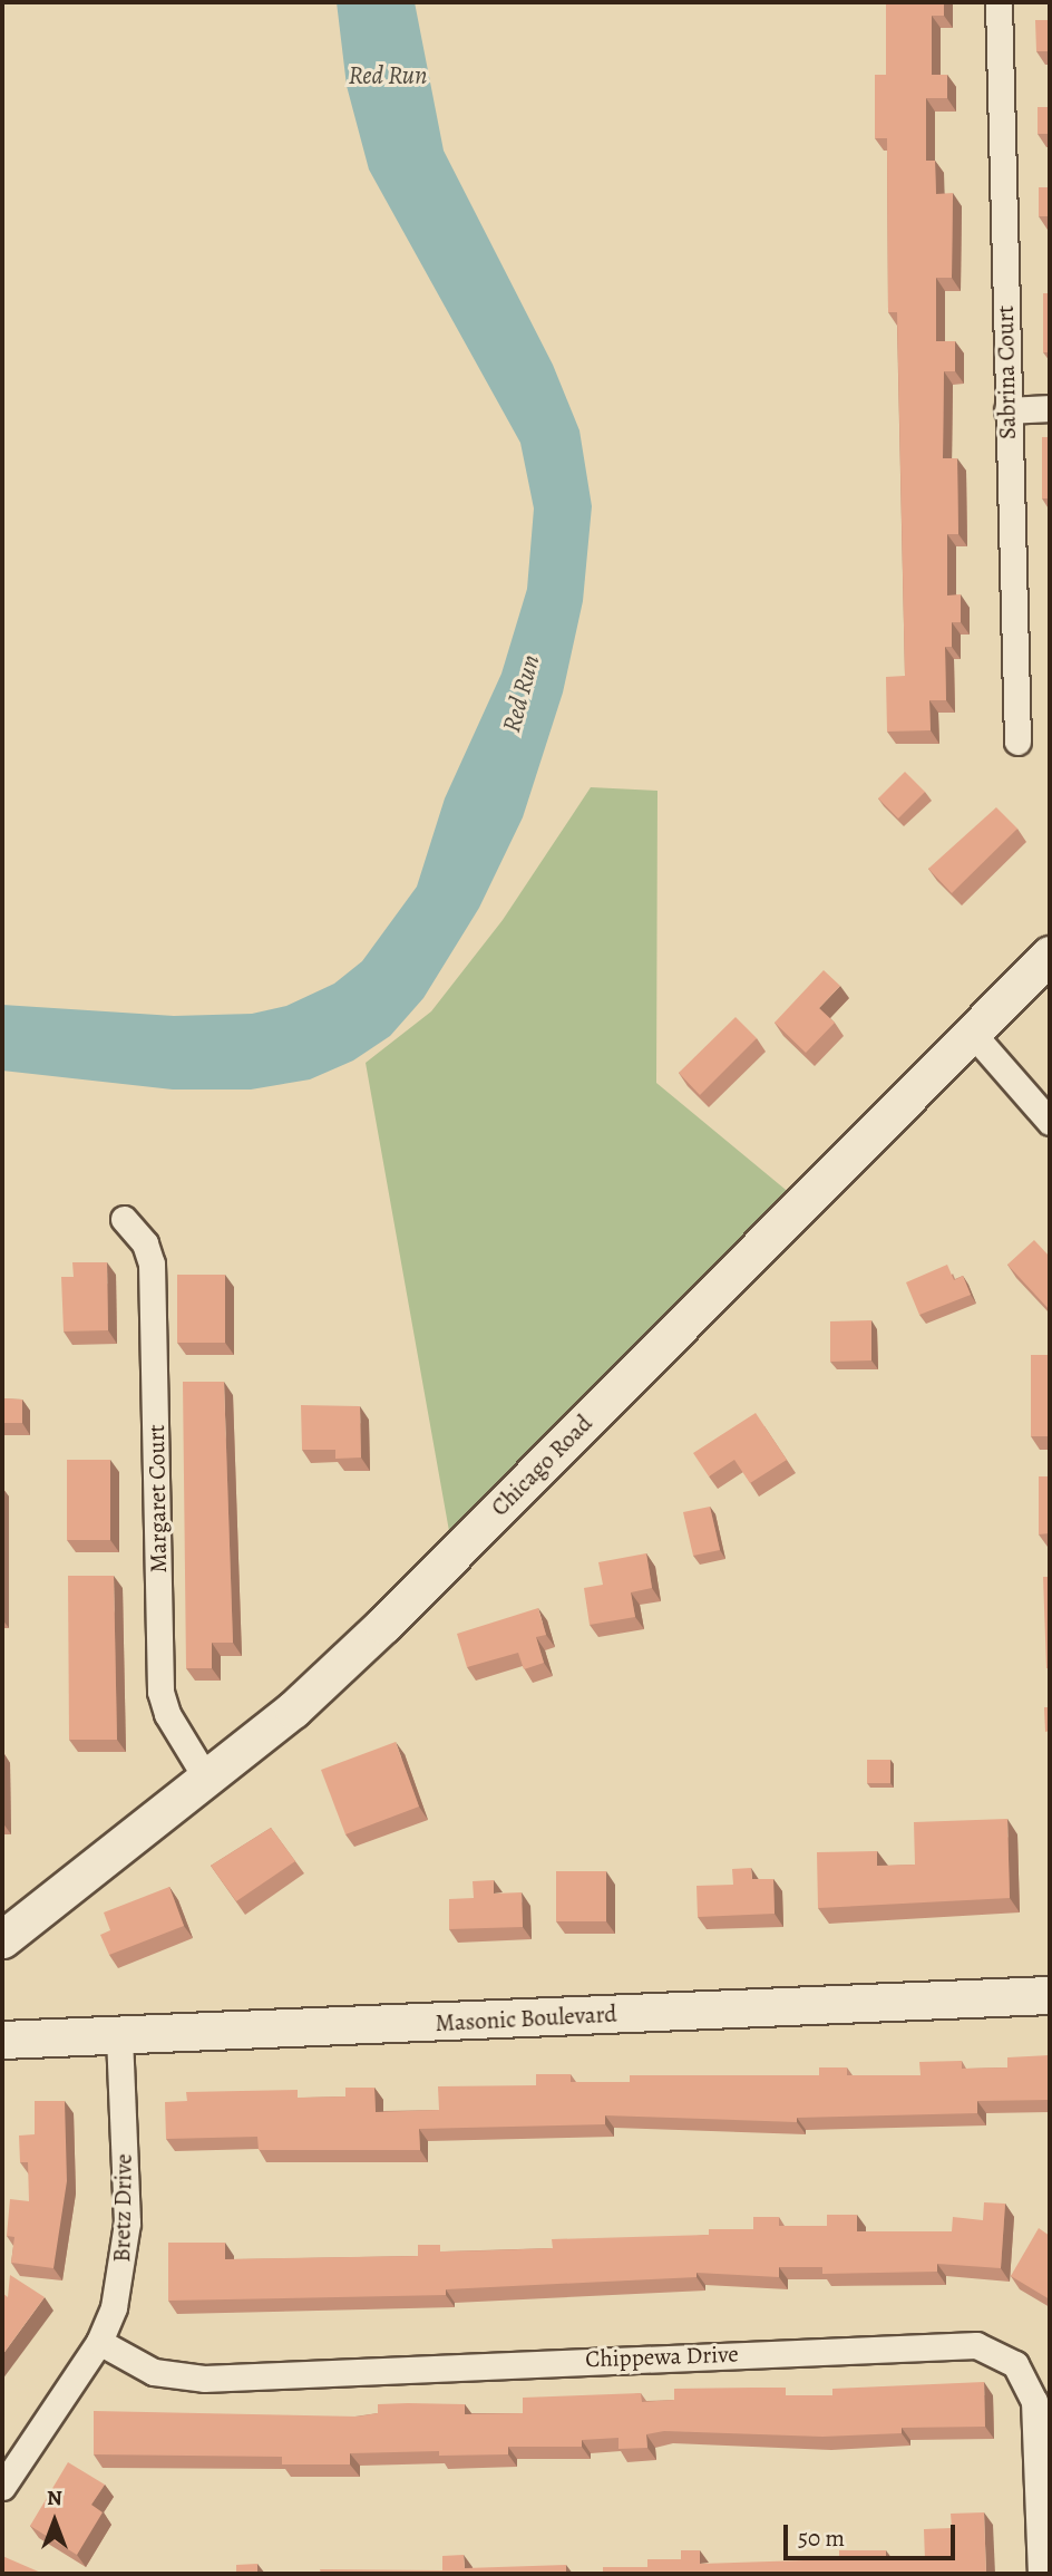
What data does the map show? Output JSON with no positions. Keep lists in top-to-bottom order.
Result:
{
  "streets": {
    "street": [
      "Sabrina Court",
      "Chicago Road",
      "Margaret Court",
      "Masonic Boulevard",
      "Bretz Drive",
      "Chippewa Drive"
    ]
  },
  "crossings": [
    ["Chicago Road", "Margaret Court"],
    ["Masonic Boulevard", "Bretz Drive"],
    ["Bretz Drive", "Chippewa Drive"]
  ],
  "water": ["Red Run"],
  "scale_bar": "50 m",
  "north": "top"
}
